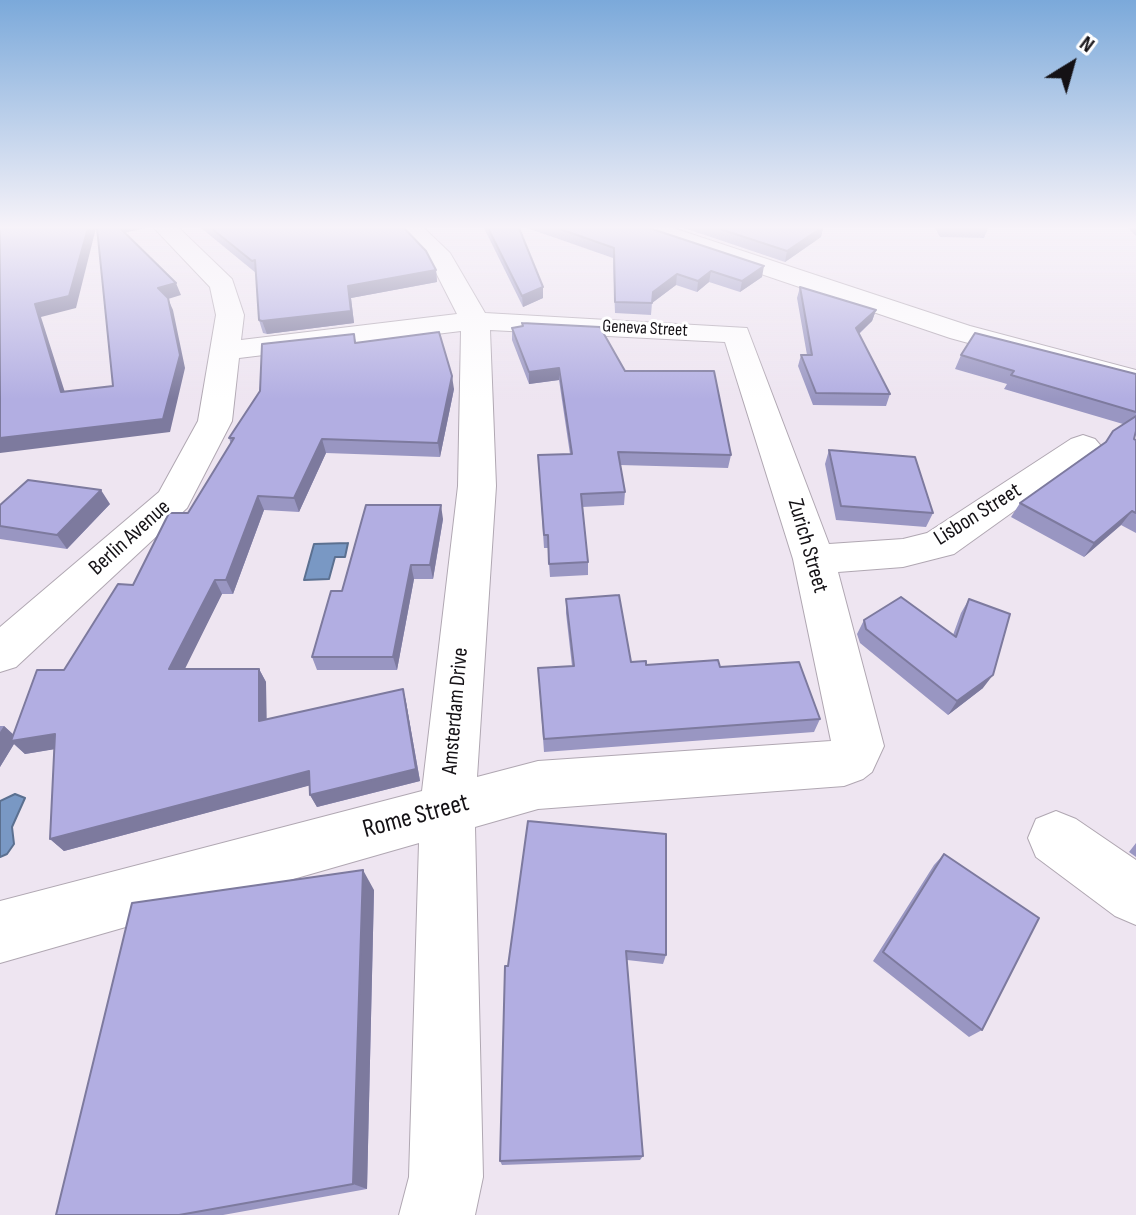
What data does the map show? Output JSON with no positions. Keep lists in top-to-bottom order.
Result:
{
  "streets": {
    "street": [
      "Geneva Street",
      "Lisbon Street",
      "Berlin Avenue",
      "Zurich Street",
      "Amsterdam Drive",
      "Rome Street"
    ]
  },
  "crossings": [
    ["Geneva Street", "Berlin Avenue"],
    ["Geneva Street", "Zurich Street"],
    ["Geneva Street", "Amsterdam Drive"],
    ["Lisbon Street", "Zurich Street"],
    ["Zurich Street", "Rome Street"],
    ["Amsterdam Drive", "Rome Street"]
  ],
  "north": "top right"
}
